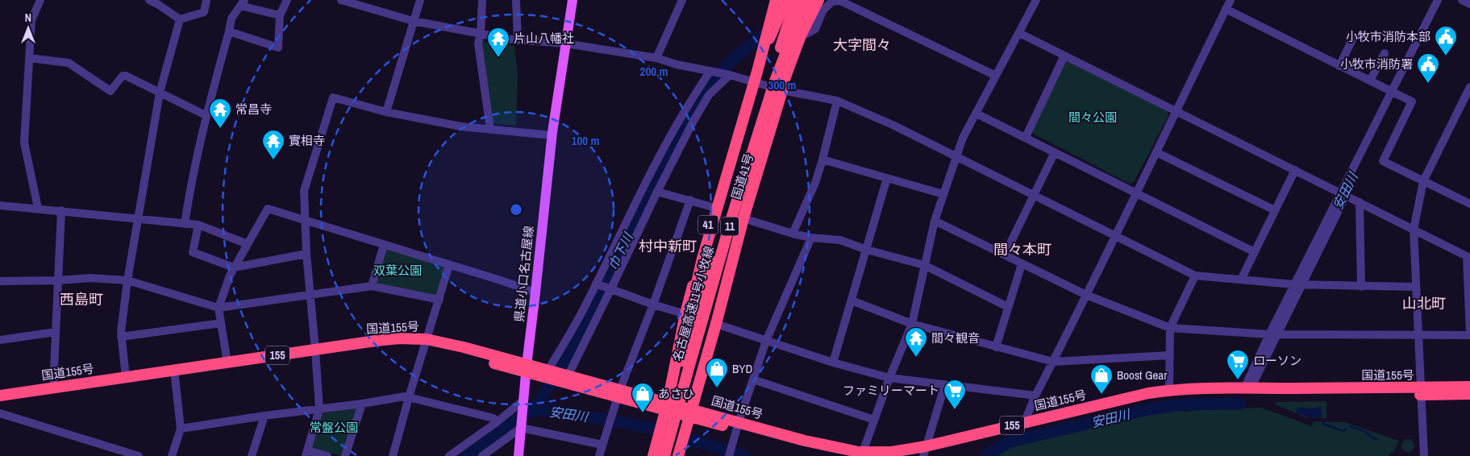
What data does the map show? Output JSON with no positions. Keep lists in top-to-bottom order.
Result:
{
  "streets": {
    "highway": [
      "国道41号",
      "41",
      "11",
      "名古屋高速11号小牧線",
      "国道155号",
      "155"
    ],
    "main road": ["県道小口名古屋線"]
  },
  "crossings": [
    ["国道41号", "国道155号"],
    ["11", "名古屋高速11号小牧線"],
    ["県道小口名古屋線", "国道155号"]
  ],
  "districts": [
    "大字間々",
    "村中新町",
    "間々本町",
    "西島町",
    "山北町"
  ],
  "water": ["安田川", "巾下川"],
  "parks": ["間々公園", "双葉公園", "常盤公園"],
  "places": {
    "public building": ["小牧市消防本部", "小牧市消防署"],
    "temple": [
      "片山八幡社",
      "常昌寺",
      "實相寺",
      "間々観音"
    ],
    "supermarket": ["ローソン", "ファミリーマート"],
    "shop": ["BYD", "Boost Gear", "あさひ"]
  },
  "north": "top",
  "rings": ["200 m", "300 m", "100 m"]
}
